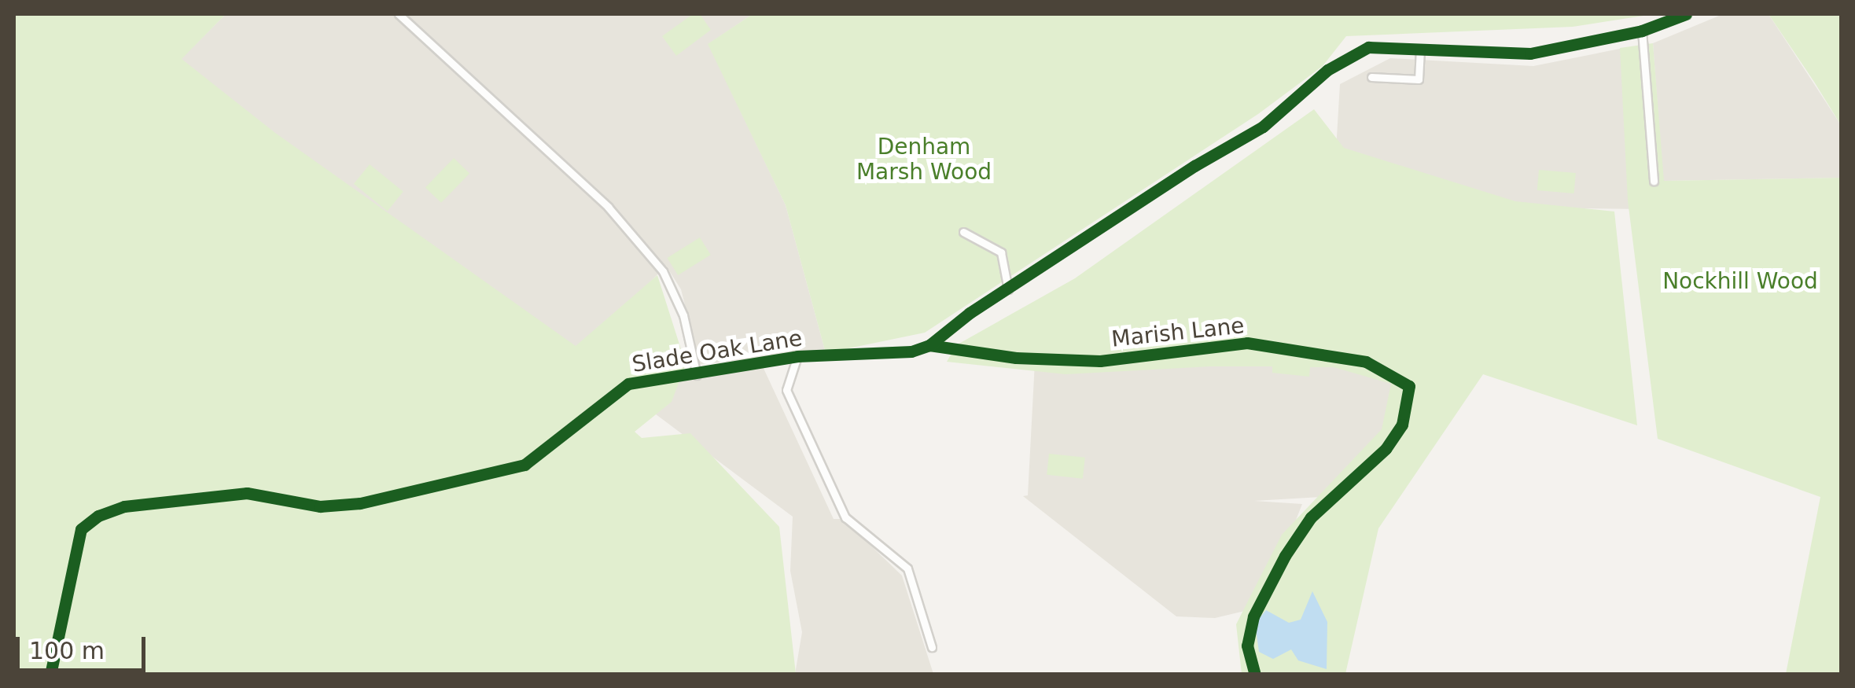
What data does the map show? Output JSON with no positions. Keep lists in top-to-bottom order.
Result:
{
  "streets": {
    "street": ["Marish Lane", "Slade Oak Lane"]
  },
  "crossings": [
    ["Marish Lane", "Slade Oak Lane"]
  ],
  "parks": ["Denham Marsh Wood", "Nockhill Wood"],
  "scale_bar": "100 m"
}
